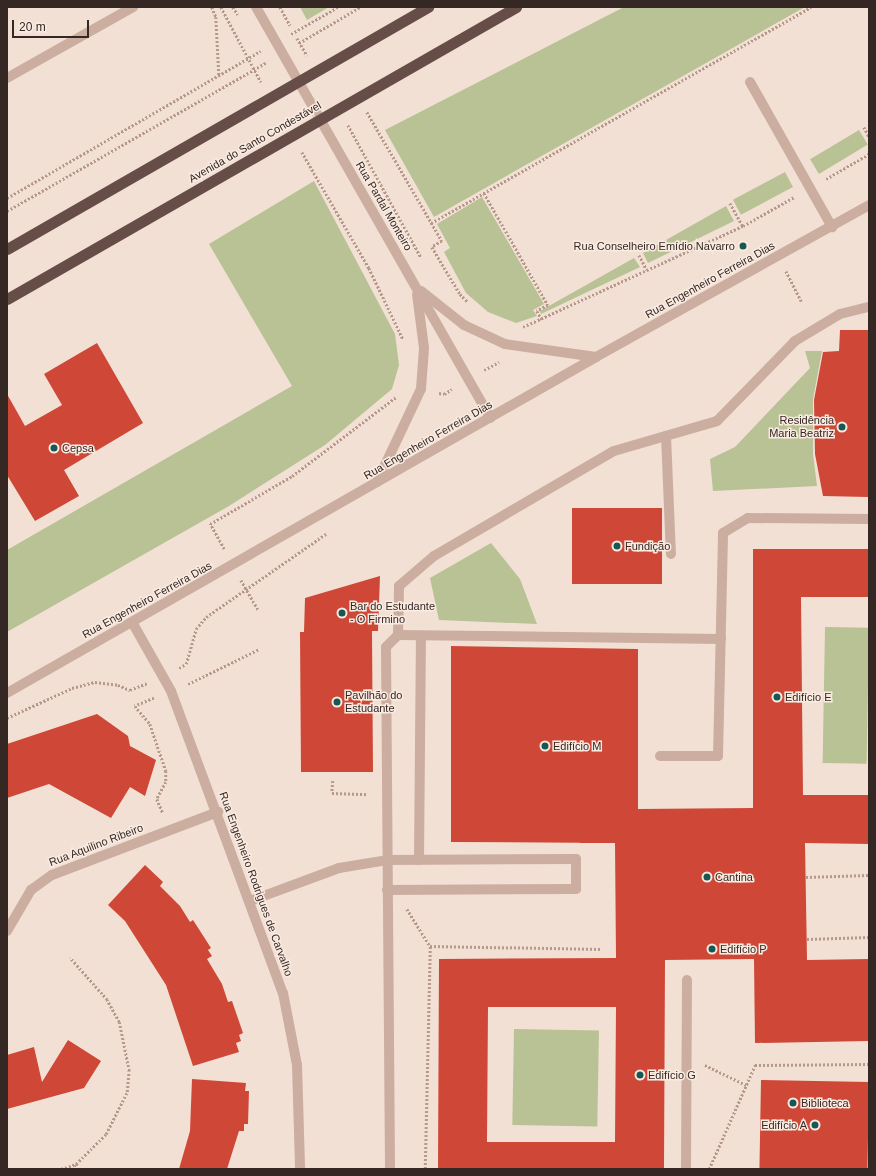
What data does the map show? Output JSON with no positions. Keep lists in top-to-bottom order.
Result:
{
  "streets": {
    "highway": ["Avenida do Santo Condestável"],
    "street": [
      "Rua Pardal Monteiro",
      "Rua Engenheiro Ferreira Dias",
      "Rua Aquilino Ribeiro",
      "Rua Engenheiro Rodrigues de Carvalho"
    ]
  },
  "crossings": [
    ["Rua Pardal Monteiro", "Rua Engenheiro Ferreira Dias"],
    ["Rua Engenheiro Ferreira Dias", "Rua Engenheiro Rodrigues de Carvalho"],
    ["Rua Aquilino Ribeiro", "Rua Engenheiro Rodrigues de Carvalho"]
  ],
  "places": [
    "Rua Conselheiro Emídio Navarro",
    "Residência Maria Beatriz",
    "Cepsa",
    "Fundição",
    "Bar do Estudante - O Firmino",
    "Edifício E",
    "Pavilhão do Estudante",
    "Edifício M",
    "Cantina",
    "Edifício P",
    "Edifício G",
    "Biblioteca",
    "Edifício A"
  ],
  "scale_bar": "20 m"
}
